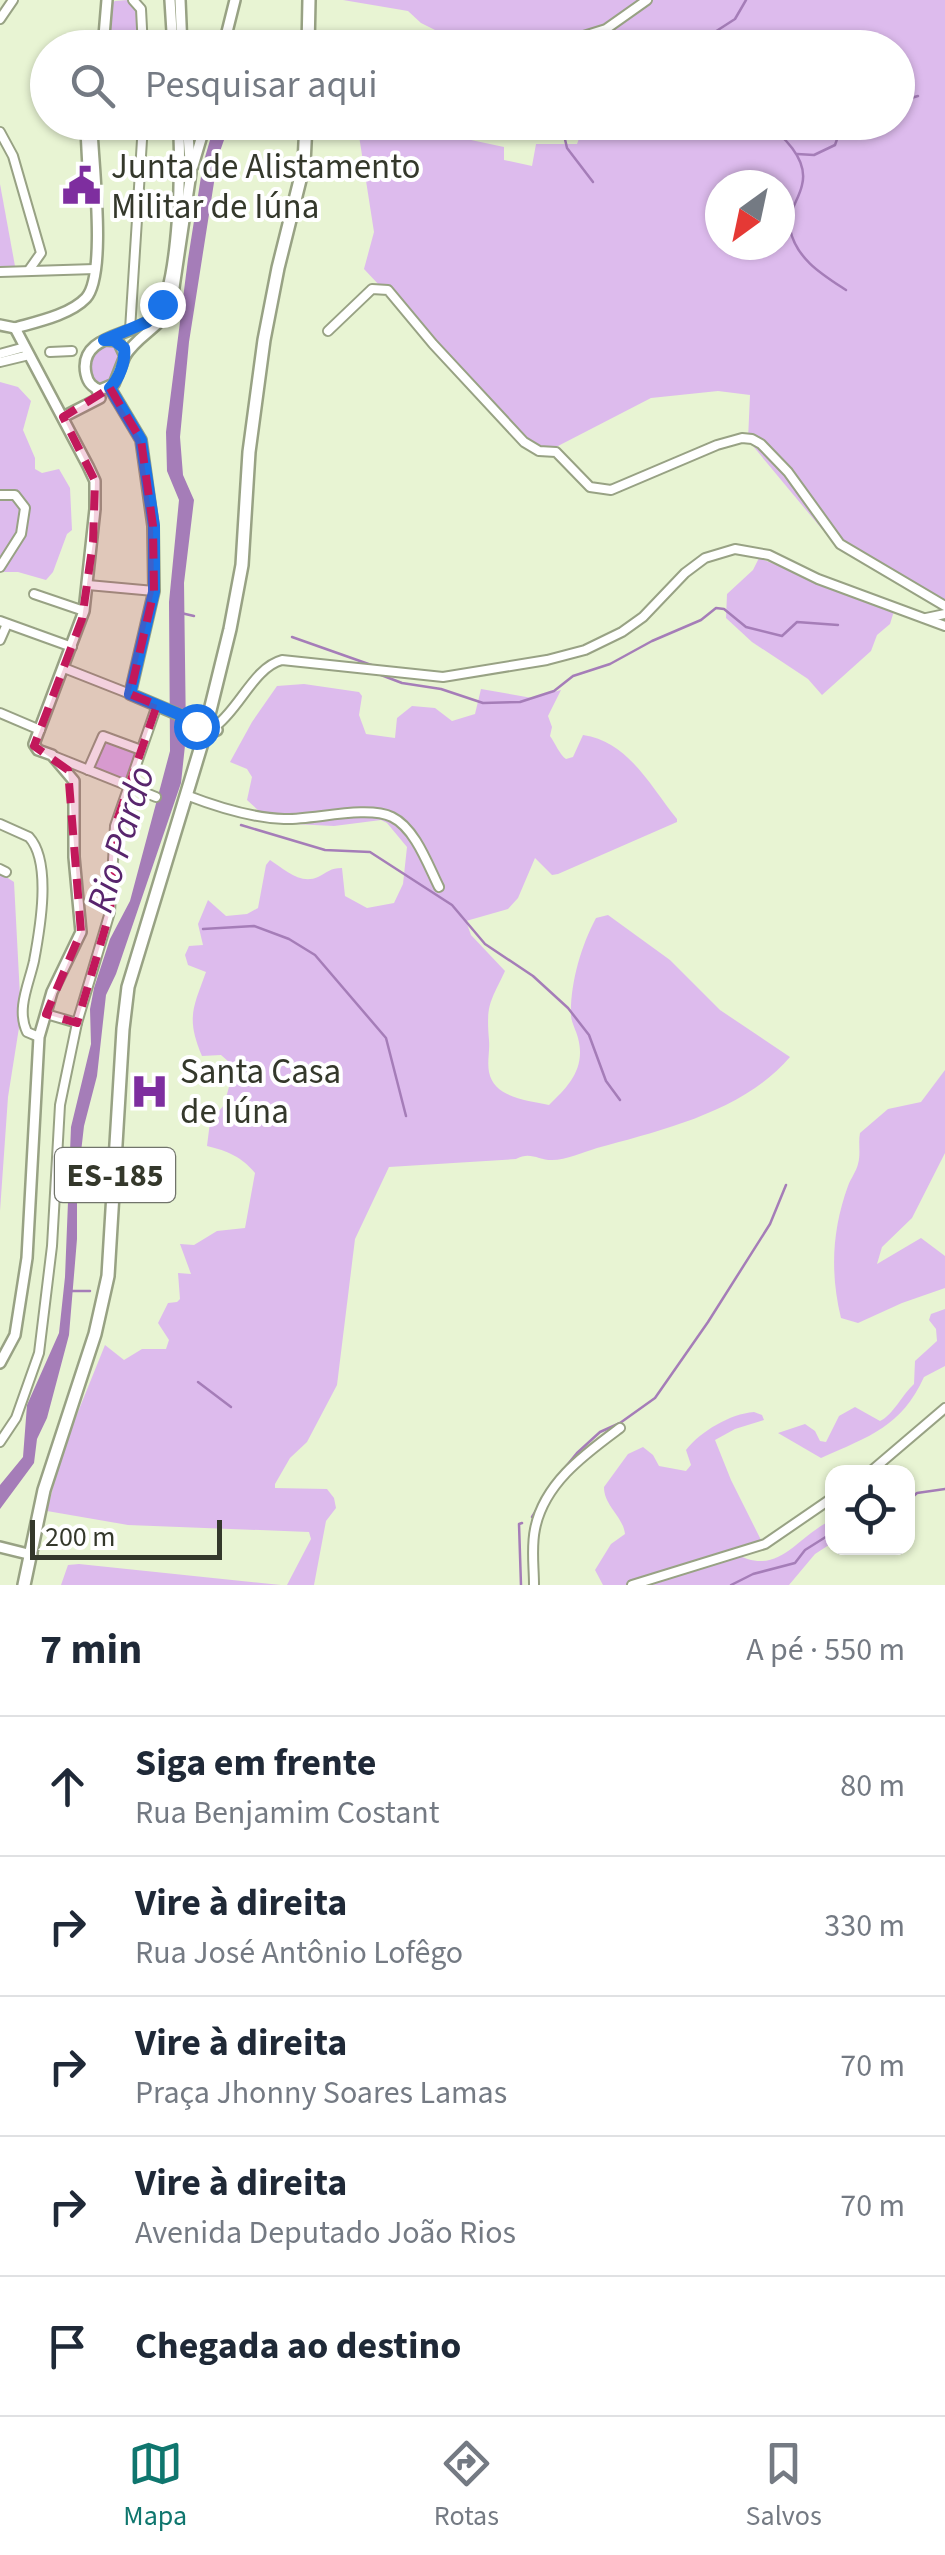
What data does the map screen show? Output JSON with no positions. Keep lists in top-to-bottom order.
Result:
{
  "streets": {
    "main road": ["ES-185"]
  },
  "water": ["Rio Pardo"],
  "places": {
    "public building": ["Junta de Alistamento Militar de Iúna"],
    "hospital": ["Santa Casa de Iúna"]
  },
  "scale_bar": "200 m",
  "north": "bottom left",
  "page": {
    "search": "Pesquisar aqui",
    "scale": "200 m",
    "heading": ["7 min", "A pé · 550 m"],
    "list": [
      ["Siga em frente", "Rua Benjamim Costant", "80 m"],
      ["Vire à direita", "Rua José Antônio Lofêgo", "330 m"],
      ["Vire à direita", "Praça Jhonny Soares Lamas", "70 m"],
      ["Vire à direita", "Avenida Deputado João Rios", "70 m"],
      "Chegada ao destino"
    ],
    "nav": ["Mapa", "Rotas", "Salvos"]
  }
}
